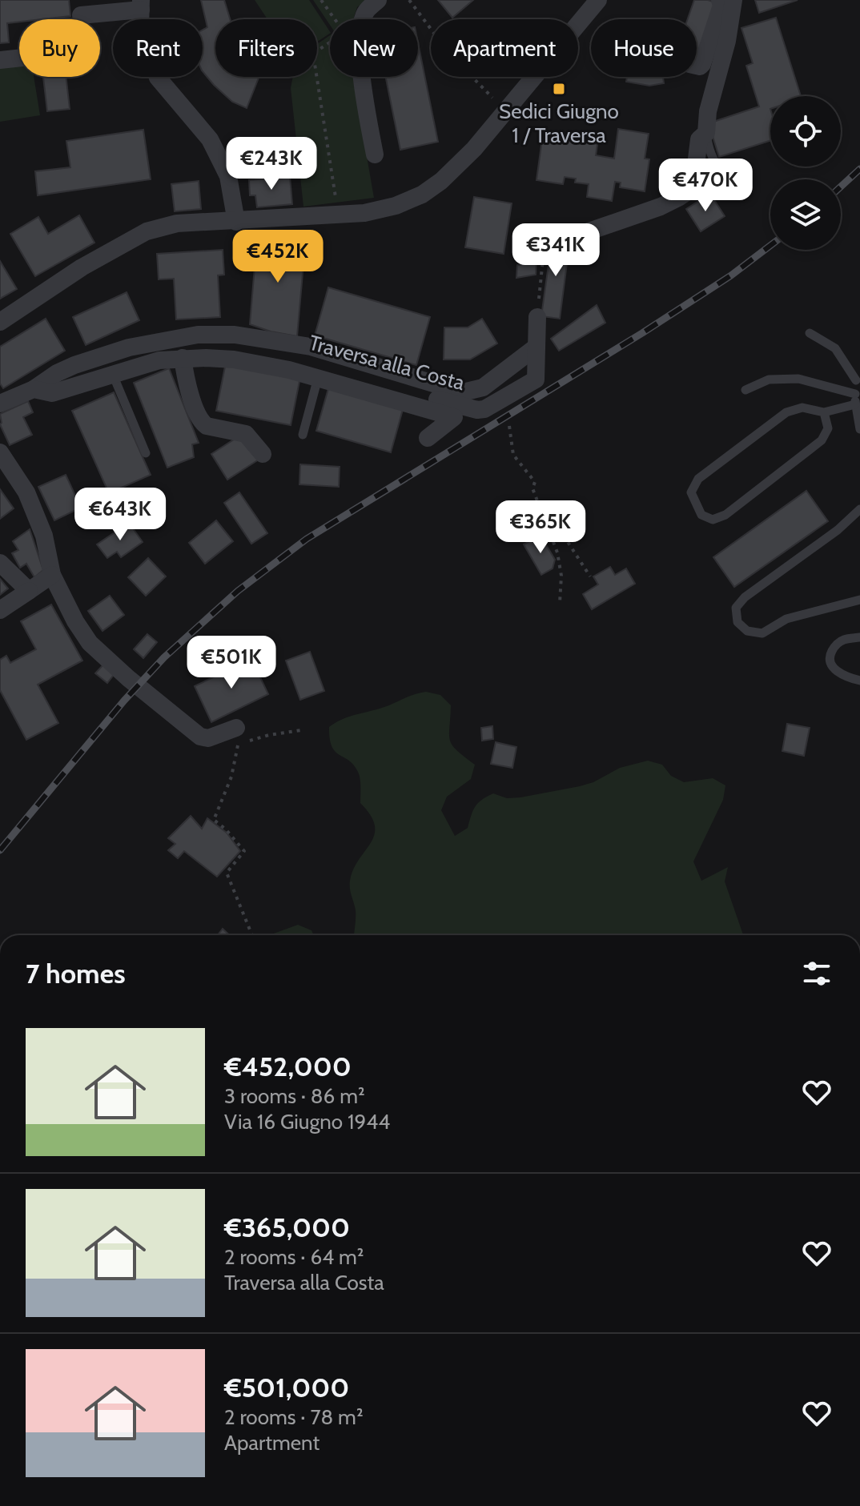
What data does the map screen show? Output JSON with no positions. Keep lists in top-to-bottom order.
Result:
{
  "streets": {
    "street": ["Traversa alla Costa"]
  },
  "places": {
    "transit": ["Sedici Giugno 1 / Traversa"]
  },
  "page": {
    "chip": [
      "Buy",
      "Rent",
      "Filters",
      "New",
      "Apartment",
      "House"
    ],
    "price": [
      "€243K",
      "€470K",
      "€341K",
      "€452K",
      "€643K",
      "€365K",
      "€501K"
    ],
    "heading": "7 homes",
    "list": [
      {
        "name": "€452,000",
        "note": "3 rooms · 86 m² · Via 16 Giugno 1944"
      },
      {
        "name": "€365,000",
        "note": "2 rooms · 64 m² · Traversa alla Costa"
      },
      {
        "name": "€501,000",
        "note": "2 rooms · 78 m² · Apartment"
      }
    ]
  }
}
